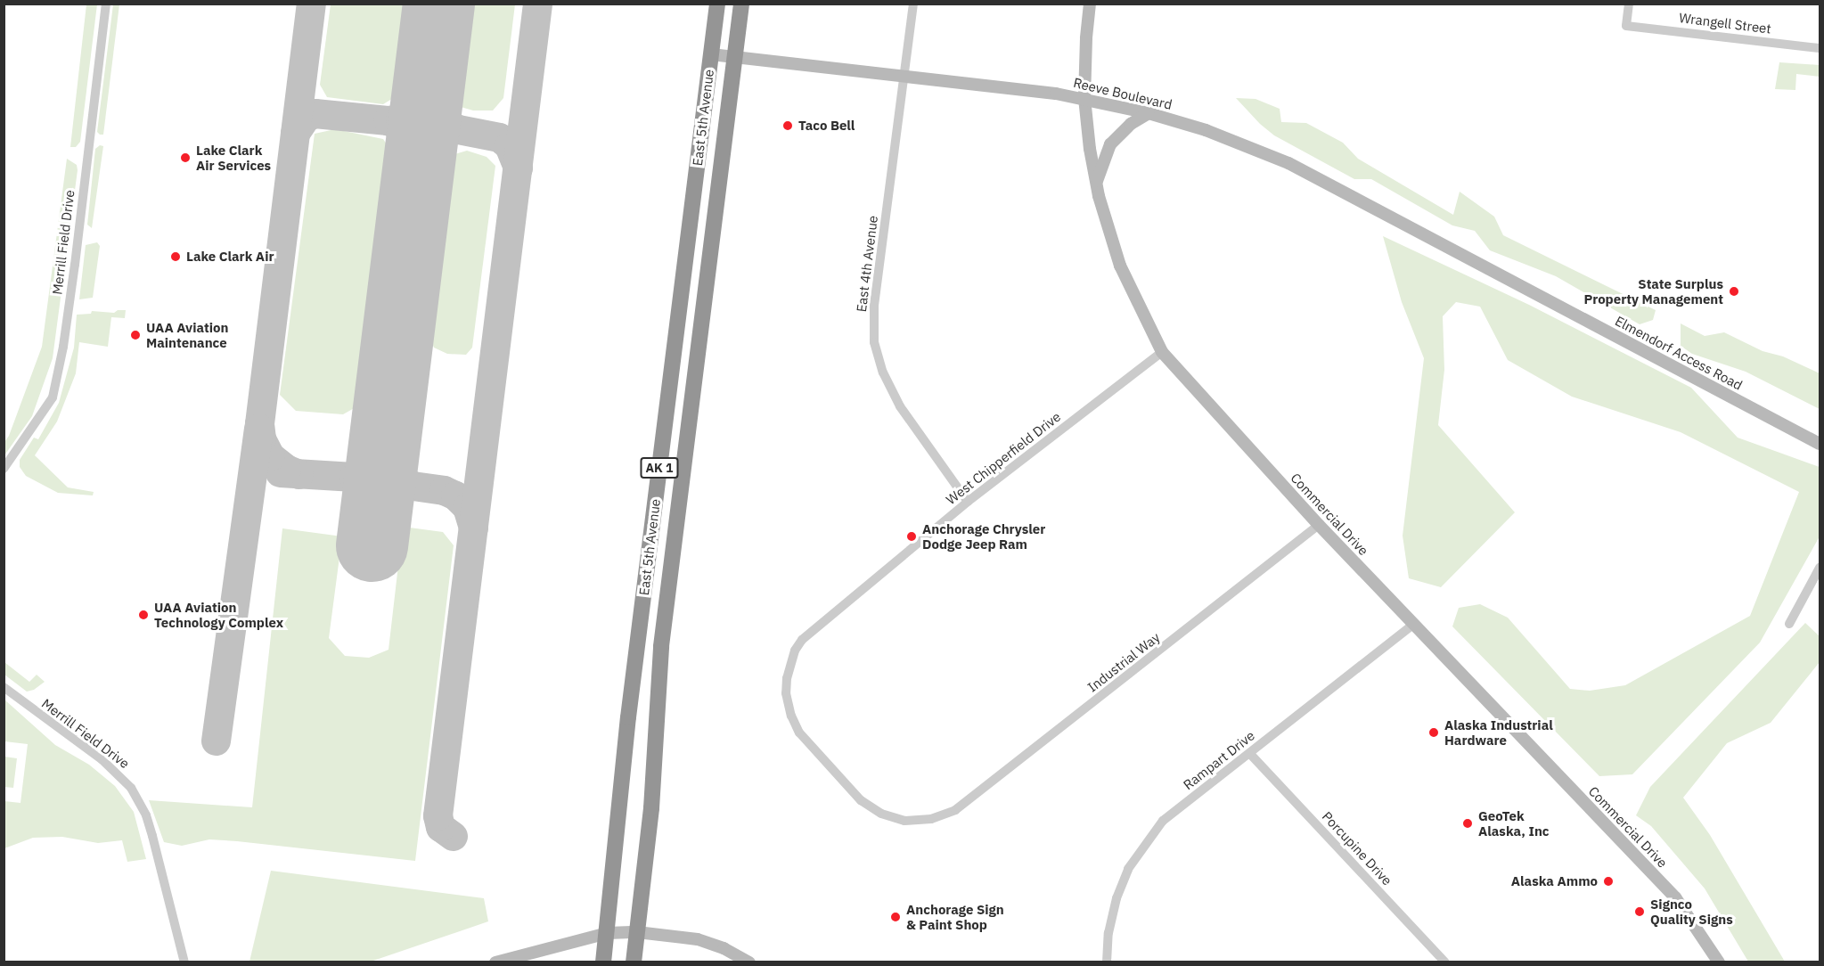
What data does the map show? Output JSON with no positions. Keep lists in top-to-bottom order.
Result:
{
  "streets": {
    "highway": ["East 5th Avenue", "AK 1"],
    "street": [
      "Wrangell Street",
      "Reeve Boulevard",
      "Merrill Field Drive",
      "East 4th Avenue",
      "Elmendorf Access Road",
      "West Chipperfield Drive",
      "Commercial Drive",
      "Industrial Way",
      "Rampart Drive",
      "Porcupine Drive"
    ]
  },
  "crossings": [
    ["Reeve Boulevard", "East 5th Avenue"],
    ["Reeve Boulevard", "East 4th Avenue"],
    ["Reeve Boulevard", "Elmendorf Access Road"],
    ["Reeve Boulevard", "Commercial Drive"],
    ["East 5th Avenue", "AK 1"],
    ["East 4th Avenue", "West Chipperfield Drive"],
    ["West Chipperfield Drive", "Commercial Drive"],
    ["West Chipperfield Drive", "Industrial Way"],
    ["Commercial Drive", "Industrial Way"],
    ["Commercial Drive", "Rampart Drive"],
    ["Rampart Drive", "Porcupine Drive"]
  ],
  "places": [
    "Taco Bell",
    "Lake Clark Air Services",
    "Lake Clark Air",
    "State Surplus Property Management",
    "UAA Aviation Maintenance",
    "Anchorage Chrysler Dodge Jeep Ram",
    "UAA Aviation Technology Complex",
    "Alaska Industrial Hardware",
    "GeoTek Alaska, Inc",
    "Alaska Ammo",
    "Signco Quality Signs",
    "Anchorage Sign & Paint Shop"
  ]
}
